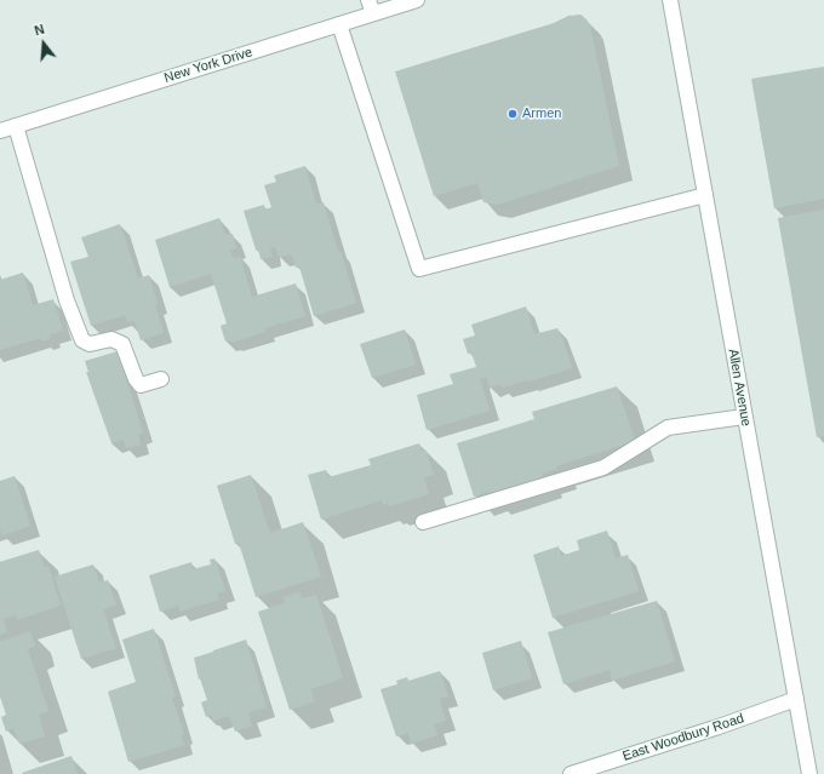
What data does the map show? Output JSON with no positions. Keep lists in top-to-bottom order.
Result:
{
  "streets": {
    "street": ["New York Drive", "Allen Avenue", "East Woodbury Road"]
  },
  "crossings": [
    ["Allen Avenue", "East Woodbury Road"]
  ],
  "places": ["Armen"],
  "north": "top"
}
